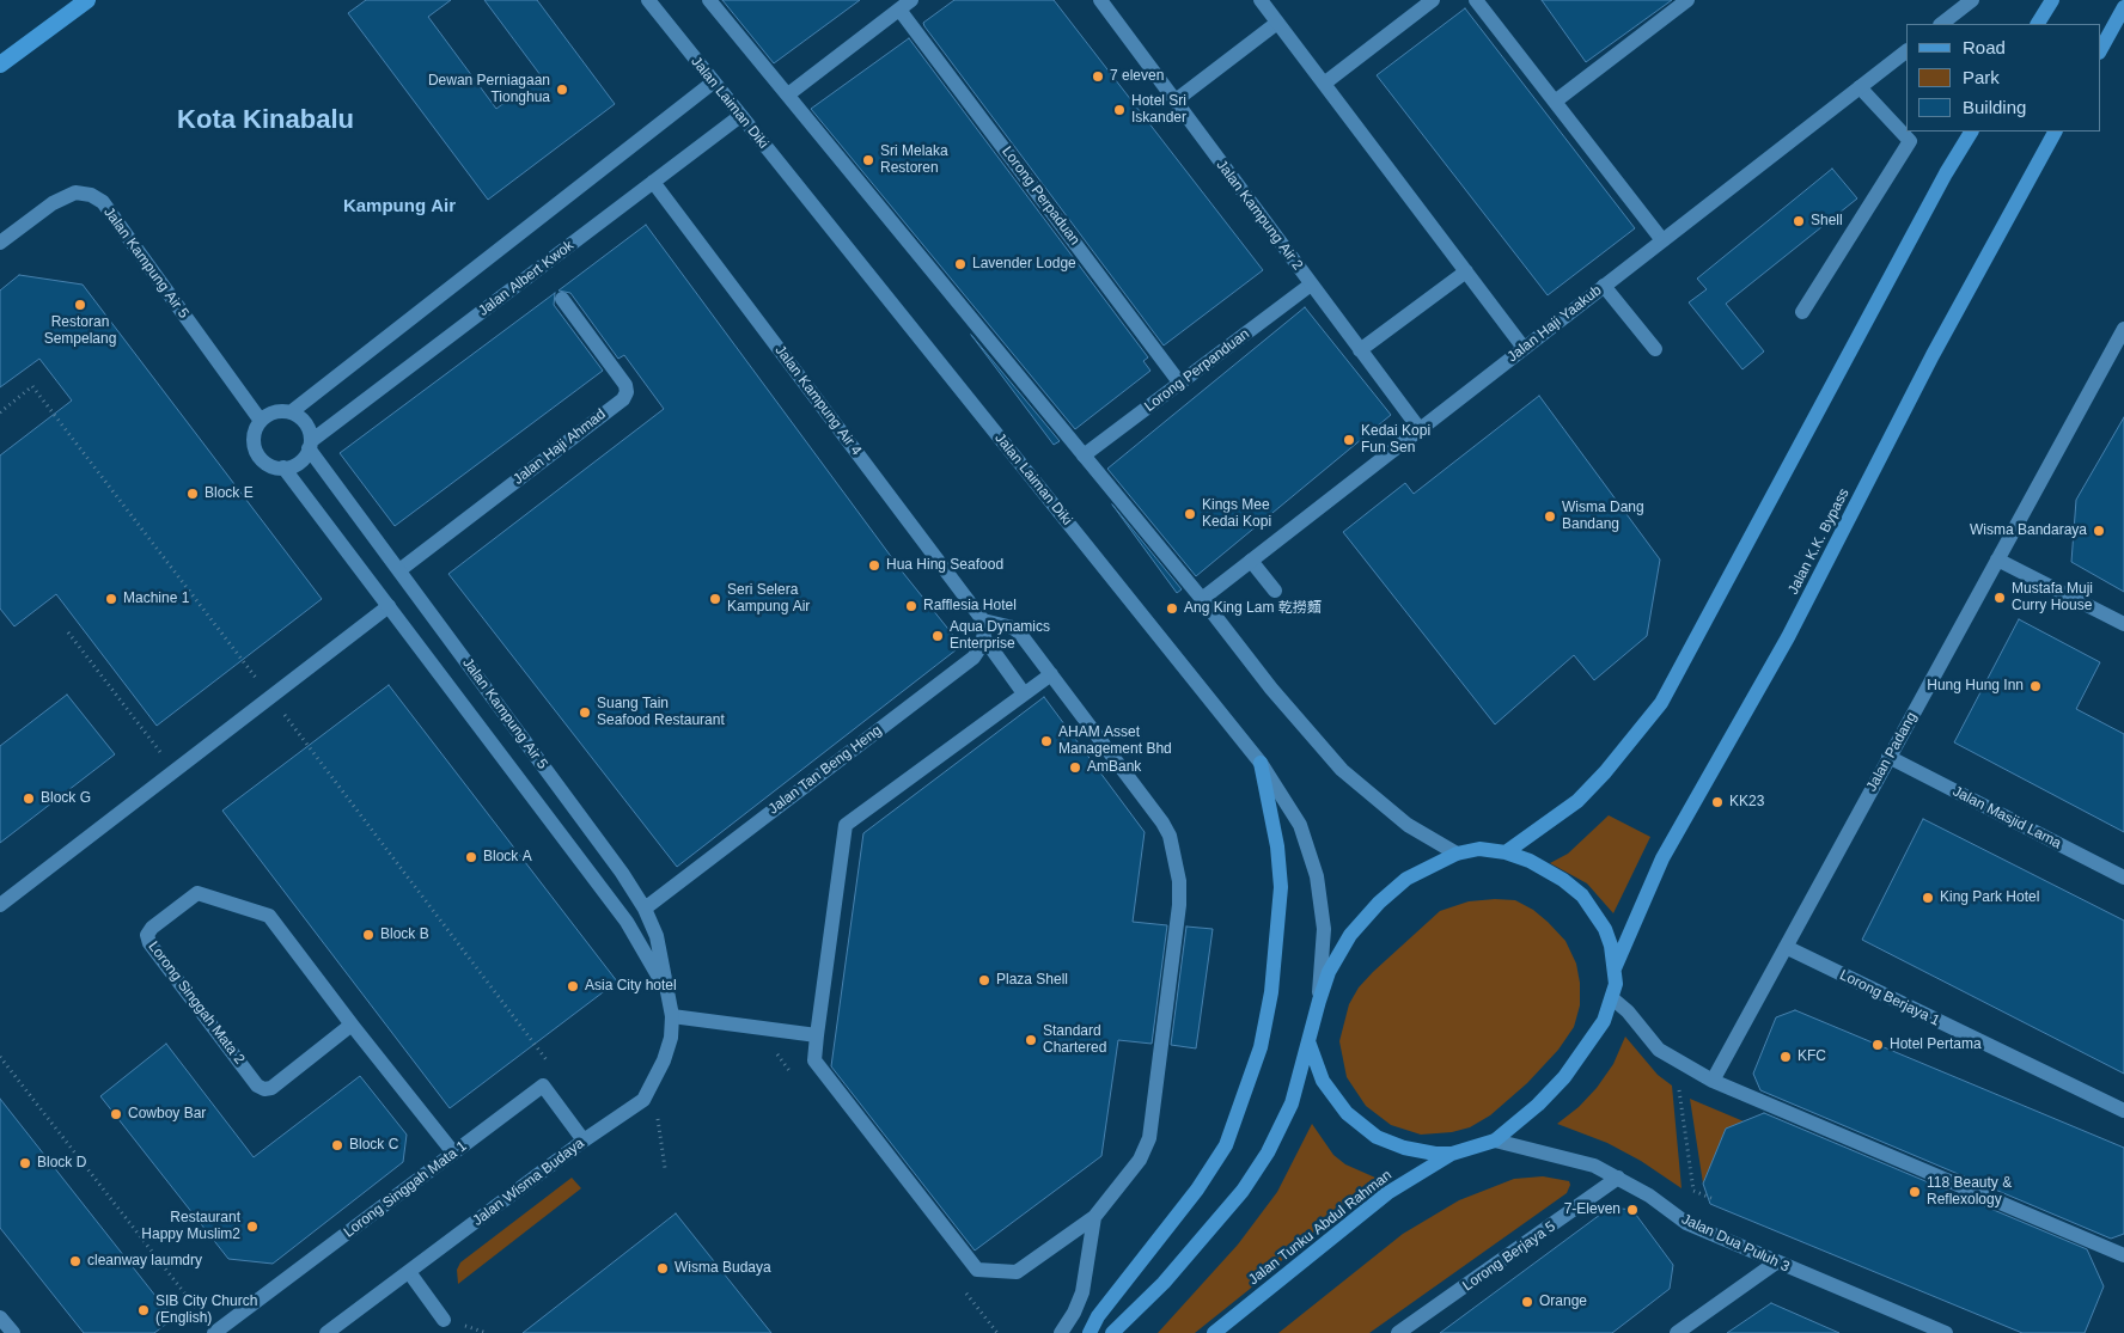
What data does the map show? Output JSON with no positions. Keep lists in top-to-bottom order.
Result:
{
  "streets": {
    "main road": ["Jalan K.K. Bypass", "Jalan Tunku Abdul Rahman"],
    "street": [
      "Jalan Laiman Diki",
      "Lorong Perpaduan",
      "Jalan Kampung Air 2",
      "Jalan Kampung Air 5",
      "Jalan Albert Kwok",
      "Jalan Haji Yaakub",
      "Lorong Perpanduan",
      "Jalan Kampung Air 4",
      "Jalan Haji Ahmad",
      "Jalan Padang",
      "Jalan Tan Beng Heng",
      "Jalan Masjid Lama",
      "Lorong Berjaya 1",
      "Lorong Singgah Mata 2",
      "Jalan Wisma Budaya",
      "Lorong Singgah Mata 1",
      "Jalan Dua Puluh 3",
      "Lorong Berjaya 5"
    ]
  },
  "crossings": [
    ["Jalan Laiman Diki", "Jalan Albert Kwok"],
    ["Lorong Perpaduan", "Lorong Perpanduan"],
    ["Jalan Kampung Air 2", "Jalan Haji Yaakub"],
    ["Jalan Kampung Air 2", "Lorong Perpanduan"],
    ["Jalan Kampung Air 5", "Jalan Albert Kwok"],
    ["Jalan Kampung Air 5", "Jalan Haji Ahmad"],
    ["Jalan Kampung Air 5", "Jalan Tan Beng Heng"],
    ["Jalan Kampung Air 5", "Jalan Wisma Budaya"],
    ["Jalan Albert Kwok", "Jalan Kampung Air 4"],
    ["Jalan Padang", "Jalan Masjid Lama"],
    ["Jalan Padang", "Lorong Berjaya 1"],
    ["Lorong Singgah Mata 2", "Lorong Singgah Mata 1"],
    ["Jalan Wisma Budaya", "Lorong Singgah Mata 1"],
    ["Jalan Dua Puluh 3", "Lorong Berjaya 5"]
  ],
  "districts": ["Kota Kinabalu", "Kampung Air"],
  "places": [
    "7 eleven",
    "Dewan Perniagaan Tionghua",
    "Hotel Sri Iskander",
    "Sri Melaka Restoren",
    "Shell",
    "Lavender Lodge",
    "Restoran Sempelang",
    "Kedai Kopi Fun Sen",
    "Block E",
    "Kings Mee Kedai Kopi",
    "Wisma Dang Bandang",
    "Wisma Bandaraya",
    "Hua Hing Seafood",
    "Mustafa Muji Curry House",
    "Machine 1",
    "Seri Selera Kampung Air",
    "Rafflesia Hotel",
    "Ang King Lam 乾撈麵",
    "Aqua Dynamics Enterprise",
    "Hung Hung Inn",
    "Suang Tain Seafood Restaurant",
    "AHAM Asset Management Bhd",
    "AmBank",
    "Block G",
    "KK23",
    "Block A",
    "King Park Hotel",
    "Block B",
    "Plaza Shell",
    "Asia City hotel",
    "Standard Chartered",
    "Hotel Pertama",
    "KFC",
    "Cowboy Bar",
    "Block C",
    "Block D",
    "118 Beauty & Reflexology",
    "7-Eleven",
    "Restaurant Happy Muslim2",
    "cleanway laumdry",
    "Wisma Budaya",
    "Orange",
    "SIB City Church (English)"
  ],
  "legend": ["Road", "Park", "Building"]
}
